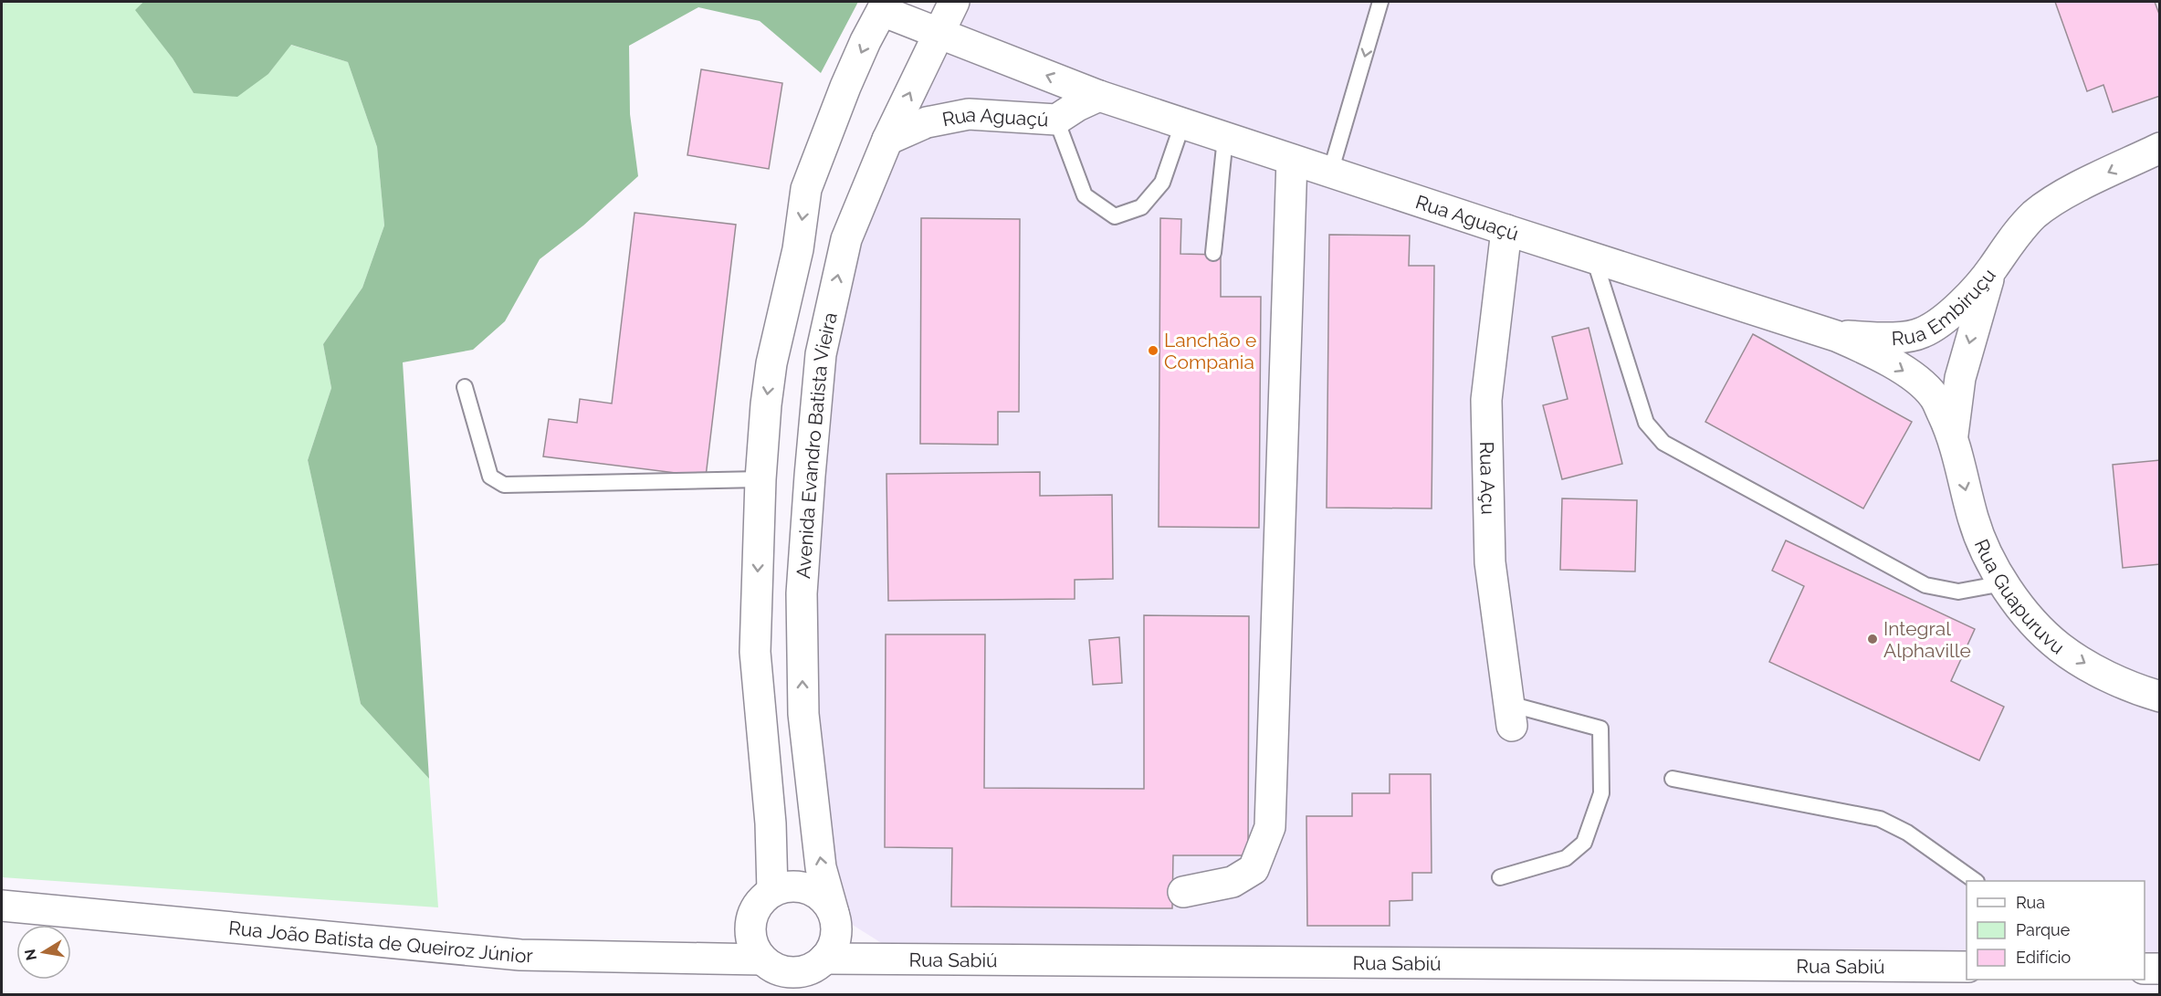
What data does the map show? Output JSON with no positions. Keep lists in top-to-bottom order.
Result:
{
  "streets": {
    "street": [
      "Rua Aguaçú",
      "Rua Embiruçu",
      "Avenida Evandro Batista Vieira",
      "Rua Açu",
      "Rua Guapuruvu",
      "Rua João Batista de Queiroz Júnior",
      "Rua Sabiú"
    ]
  },
  "crossings": [
    ["Rua Aguaçú", "Rua Embiruçu"],
    ["Rua Aguaçú", "Avenida Evandro Batista Vieira"],
    ["Rua Aguaçú", "Rua Açu"],
    ["Rua Embiruçu", "Rua Guapuruvu"],
    ["Avenida Evandro Batista Vieira", "Rua João Batista de Queiroz Júnior"],
    ["Avenida Evandro Batista Vieira", "Rua Sabiú"],
    ["Rua João Batista de Queiroz Júnior", "Rua Sabiú"]
  ],
  "one_way": ["Rua Guapuruvu"],
  "places": ["Lanchão e Compania", "Integral Alphaville"],
  "legend": ["Rua", "Parque", "Edifício"],
  "north": "left"
}
